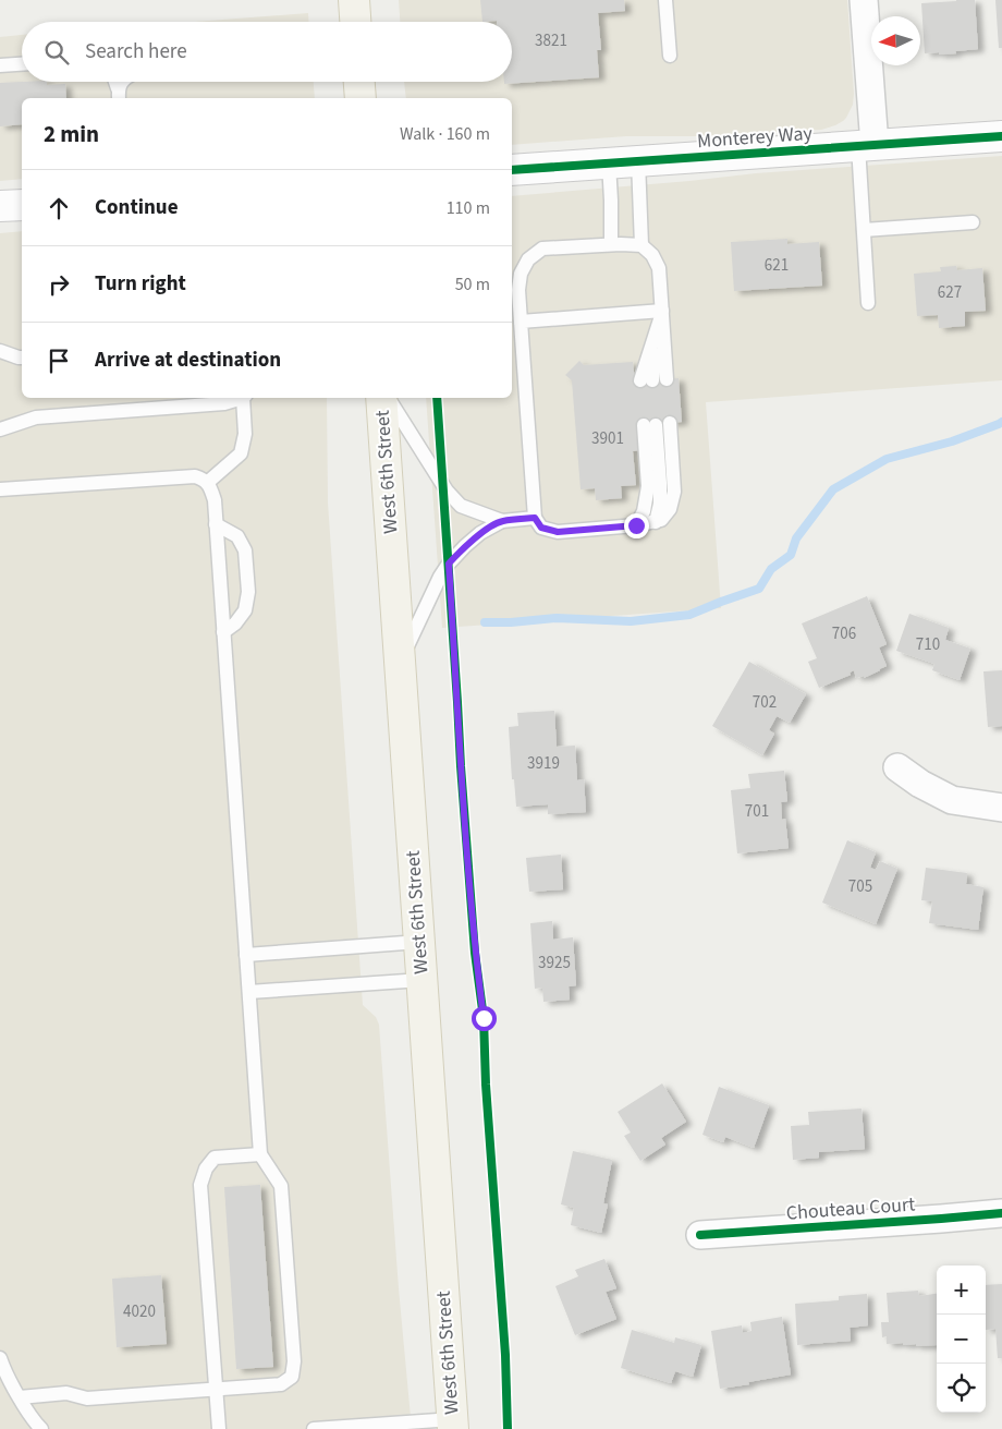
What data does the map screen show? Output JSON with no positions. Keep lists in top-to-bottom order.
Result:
{
  "streets": {
    "main road": ["West 6th Street"],
    "street": ["Monterey Way", "Chouteau Court"]
  },
  "house_numbers": [
    "3821",
    "621",
    "627",
    "3901",
    "706",
    "710",
    "702",
    "3919",
    "701",
    "705",
    "3925",
    "4020"
  ],
  "north": "left",
  "page": {
    "search": "Search here",
    "heading": ["2 min", "Walk · 160 m"],
    "list": [
      ["Continue", "110 m"],
      ["Turn right", "50 m"],
      "Arrive at destination"
    ],
    "map_buttons": ["+", "−"]
  }
}
